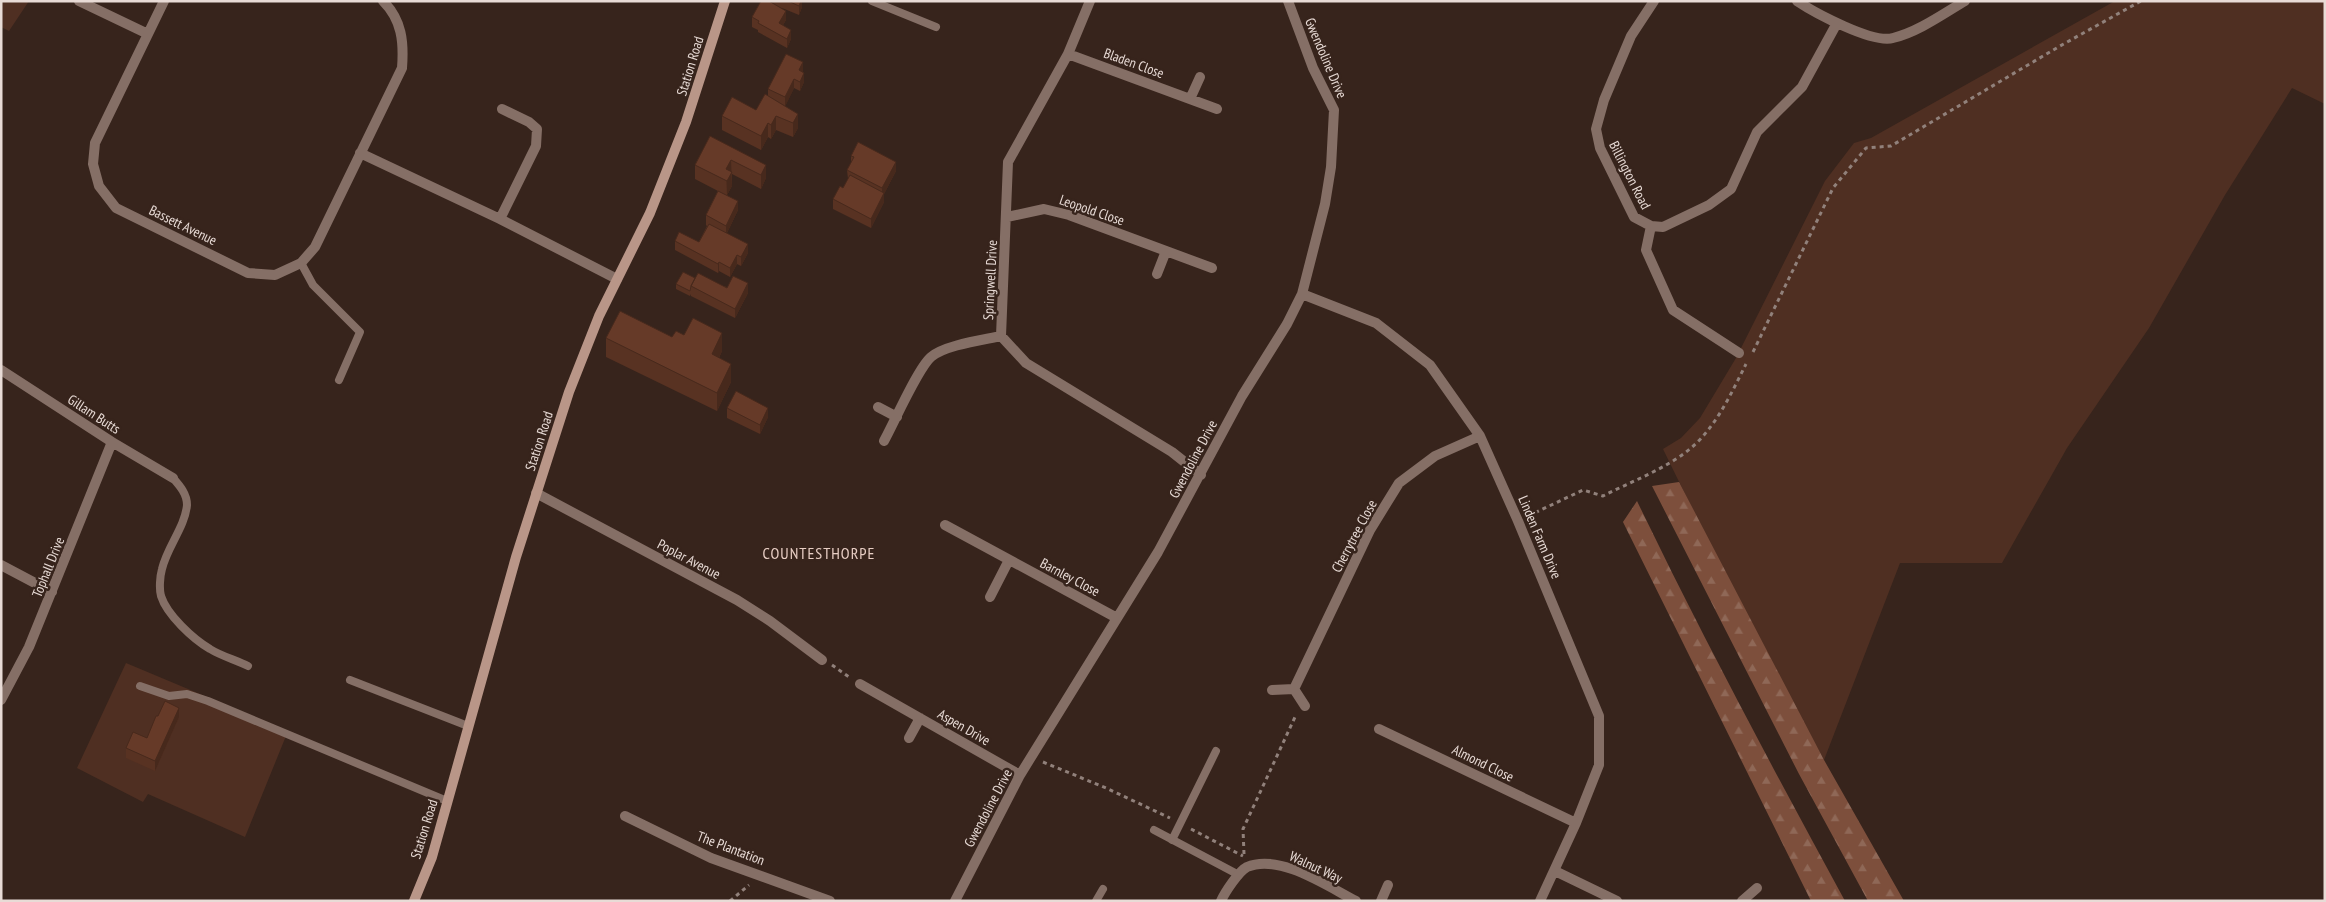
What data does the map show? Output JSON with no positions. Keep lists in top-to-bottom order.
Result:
{
  "streets": {
    "street": [
      "Gwendoline Drive",
      "Bladen Close",
      "Station Road",
      "Billington Road",
      "Leopold Close",
      "Bassett Avenue",
      "Springwell Drive",
      "Gillam Butts",
      "Cherrytree Close",
      "Linden Farm Drive",
      "Poplar Avenue",
      "Tophall Drive",
      "Barnley Close",
      "Aspen Drive",
      "Almond Close",
      "The Plantation",
      "Walnut Way"
    ]
  },
  "crossings": [
    ["Gwendoline Drive", "Springwell Drive"],
    ["Gwendoline Drive", "Linden Farm Drive"],
    ["Gwendoline Drive", "Barnley Close"],
    ["Gwendoline Drive", "Aspen Drive"],
    ["Bladen Close", "Springwell Drive"],
    ["Station Road", "Poplar Avenue"],
    ["Leopold Close", "Springwell Drive"],
    ["Gillam Butts", "Tophall Drive"],
    ["Cherrytree Close", "Linden Farm Drive"],
    ["Linden Farm Drive", "Almond Close"]
  ],
  "districts": ["COUNTESTHORPE"]
}
